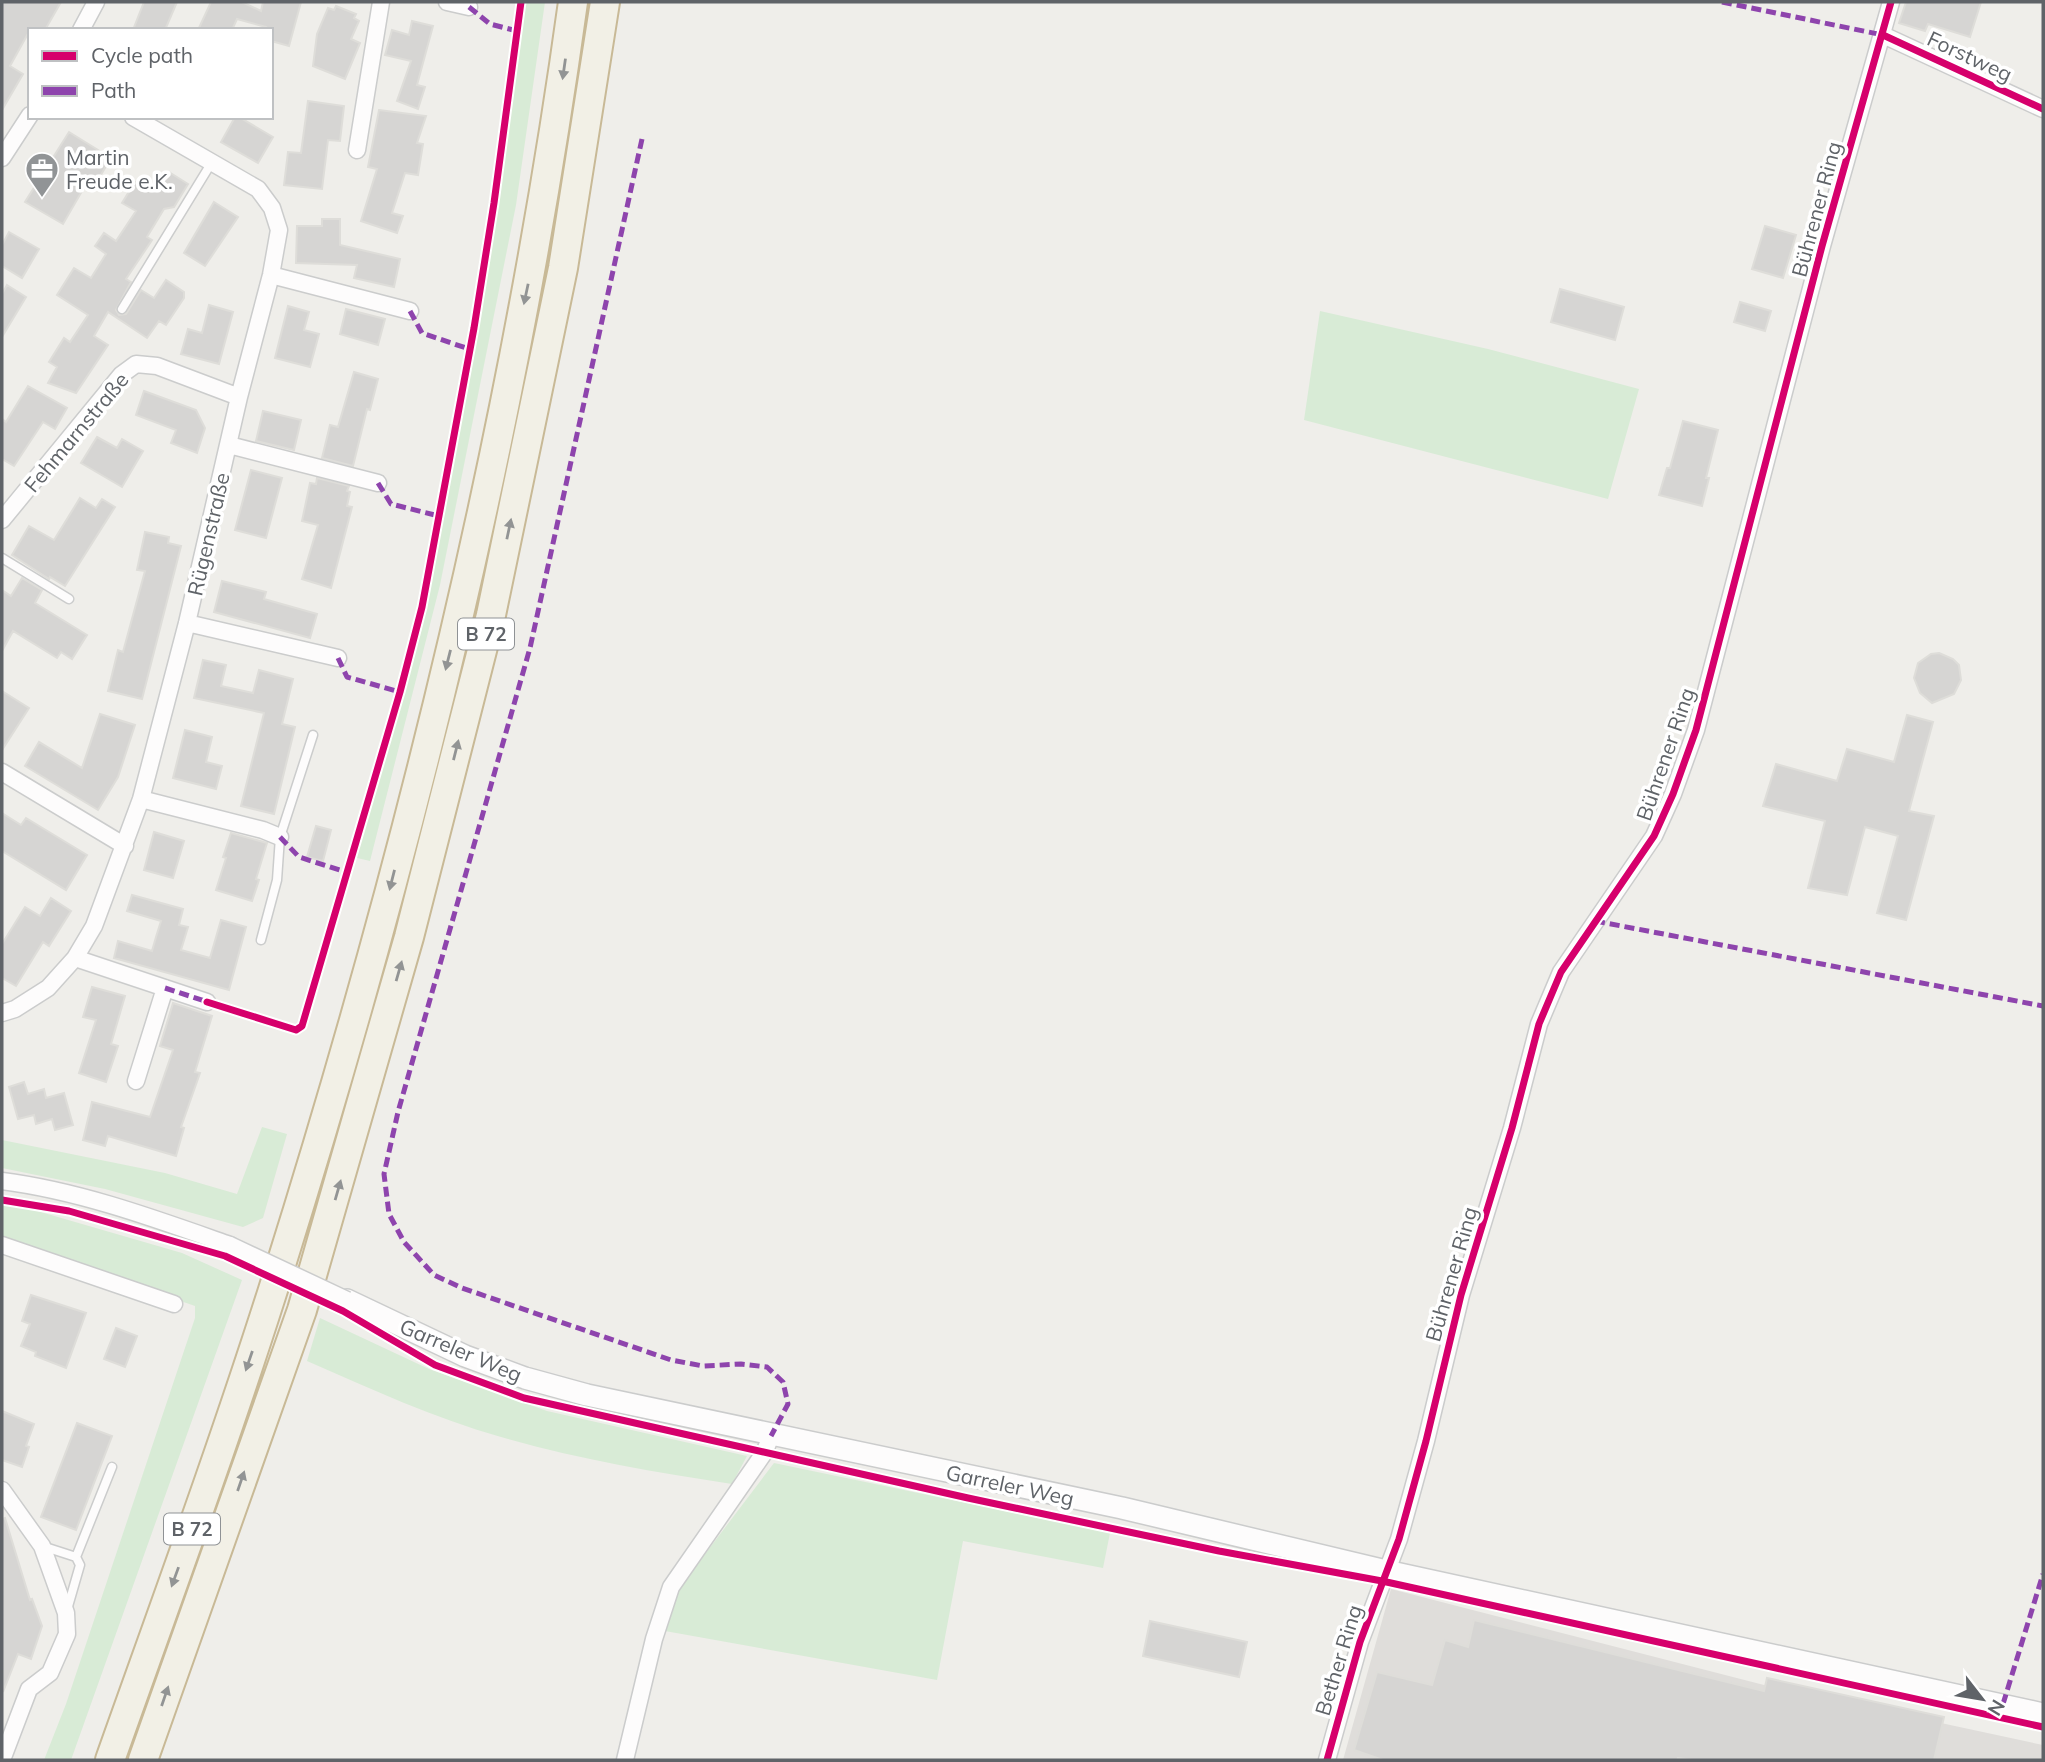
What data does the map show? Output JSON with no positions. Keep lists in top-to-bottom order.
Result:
{
  "streets": {
    "highway": ["B 72"],
    "street": [
      "Forstweg",
      "Bührener Ring",
      "Fehmarnstraße",
      "Rügenstraße",
      "Garreler Weg",
      "Bether Ring"
    ]
  },
  "crossings": [
    ["Forstweg", "Bührener Ring"],
    ["Bührener Ring", "Garreler Weg"],
    ["Bührener Ring", "Bether Ring"],
    ["Fehmarnstraße", "Rügenstraße"],
    ["Garreler Weg", "Bether Ring"]
  ],
  "places": {
    "office": ["Martin Freude e.K."]
  },
  "legend": ["Cycle path", "Path"],
  "north": "bottom right"
}
